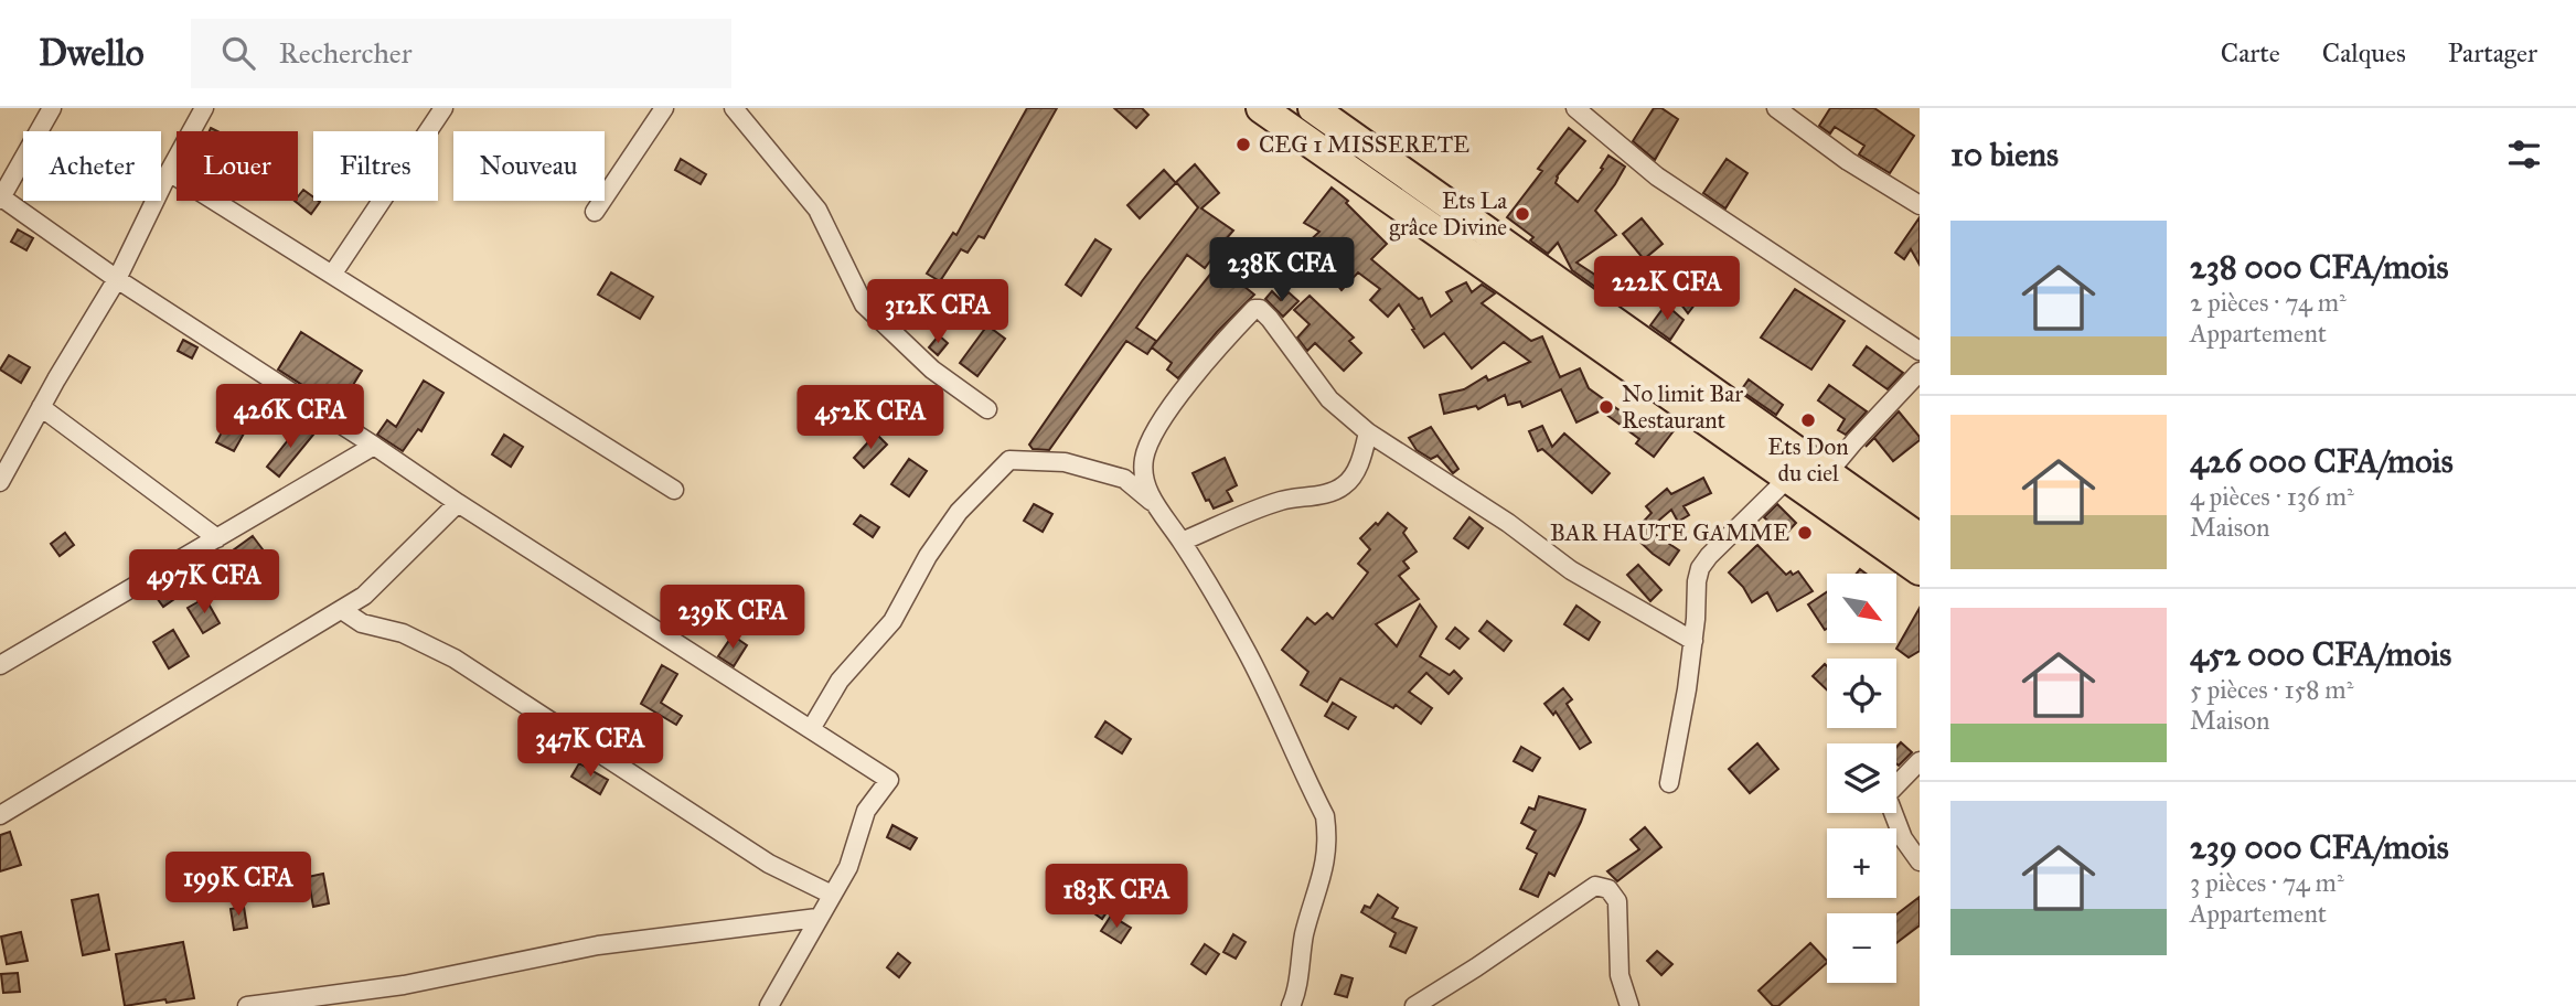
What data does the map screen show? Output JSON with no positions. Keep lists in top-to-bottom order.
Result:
{
  "places": [
    "CEG 1 MISSERETE",
    "Ets La grâce Divine",
    "No limit Bar Restaurant",
    "Ets Don du ciel",
    "BAR HAUTE GAMME"
  ],
  "north": "bottom right",
  "page": {
    "header": "Dwello",
    "search": "Rechercher",
    "nav": ["Carte", "Calques", "Partager"],
    "heading": "10 biens",
    "chip": [
      "Acheter",
      "Louer",
      "Filtres",
      "Nouveau"
    ],
    "list": [
      {
        "name": "238 000 CFA/mois",
        "note": "2 pièces · 74 m² · Appartement"
      },
      {
        "name": "426 000 CFA/mois",
        "note": "4 pièces · 136 m² · Maison"
      },
      {
        "name": "452 000 CFA/mois",
        "note": "5 pièces · 158 m² · Maison"
      },
      {
        "name": "239 000 CFA/mois",
        "note": "3 pièces · 74 m² · Appartement"
      }
    ],
    "price": [
      "238K CFA",
      "222K CFA",
      "312K CFA",
      "426K CFA",
      "452K CFA",
      "497K CFA",
      "239K CFA",
      "347K CFA",
      "199K CFA",
      "183K CFA"
    ],
    "map_buttons": ["+", "−"]
  }
}
